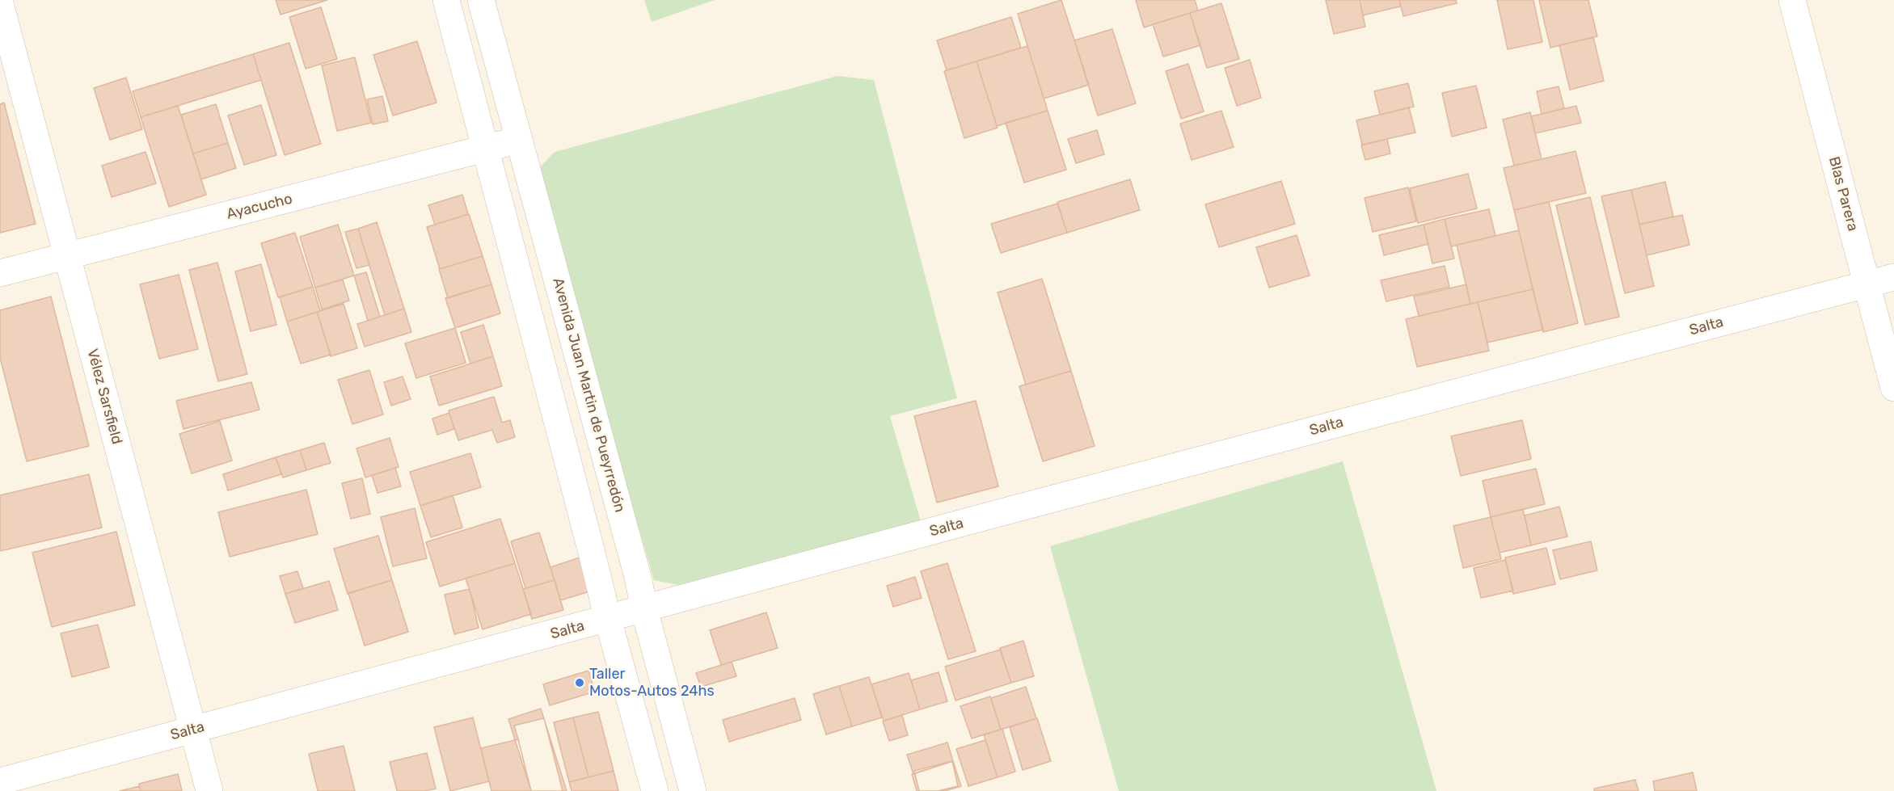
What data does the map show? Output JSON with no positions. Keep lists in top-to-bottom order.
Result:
{
  "streets": {
    "street": [
      "Blas Parera",
      "Ayacucho",
      "Salta",
      "Avenida Juan Martin de Pueyrredón",
      "Vélez Sarsfield"
    ]
  },
  "crossings": [
    ["Blas Parera", "Salta"],
    ["Ayacucho", "Avenida Juan Martin de Pueyrredón"],
    ["Ayacucho", "Vélez Sarsfield"],
    ["Salta", "Avenida Juan Martin de Pueyrredón"],
    ["Salta", "Vélez Sarsfield"]
  ],
  "places": ["Taller Motos-Autos 24hs"]
}
